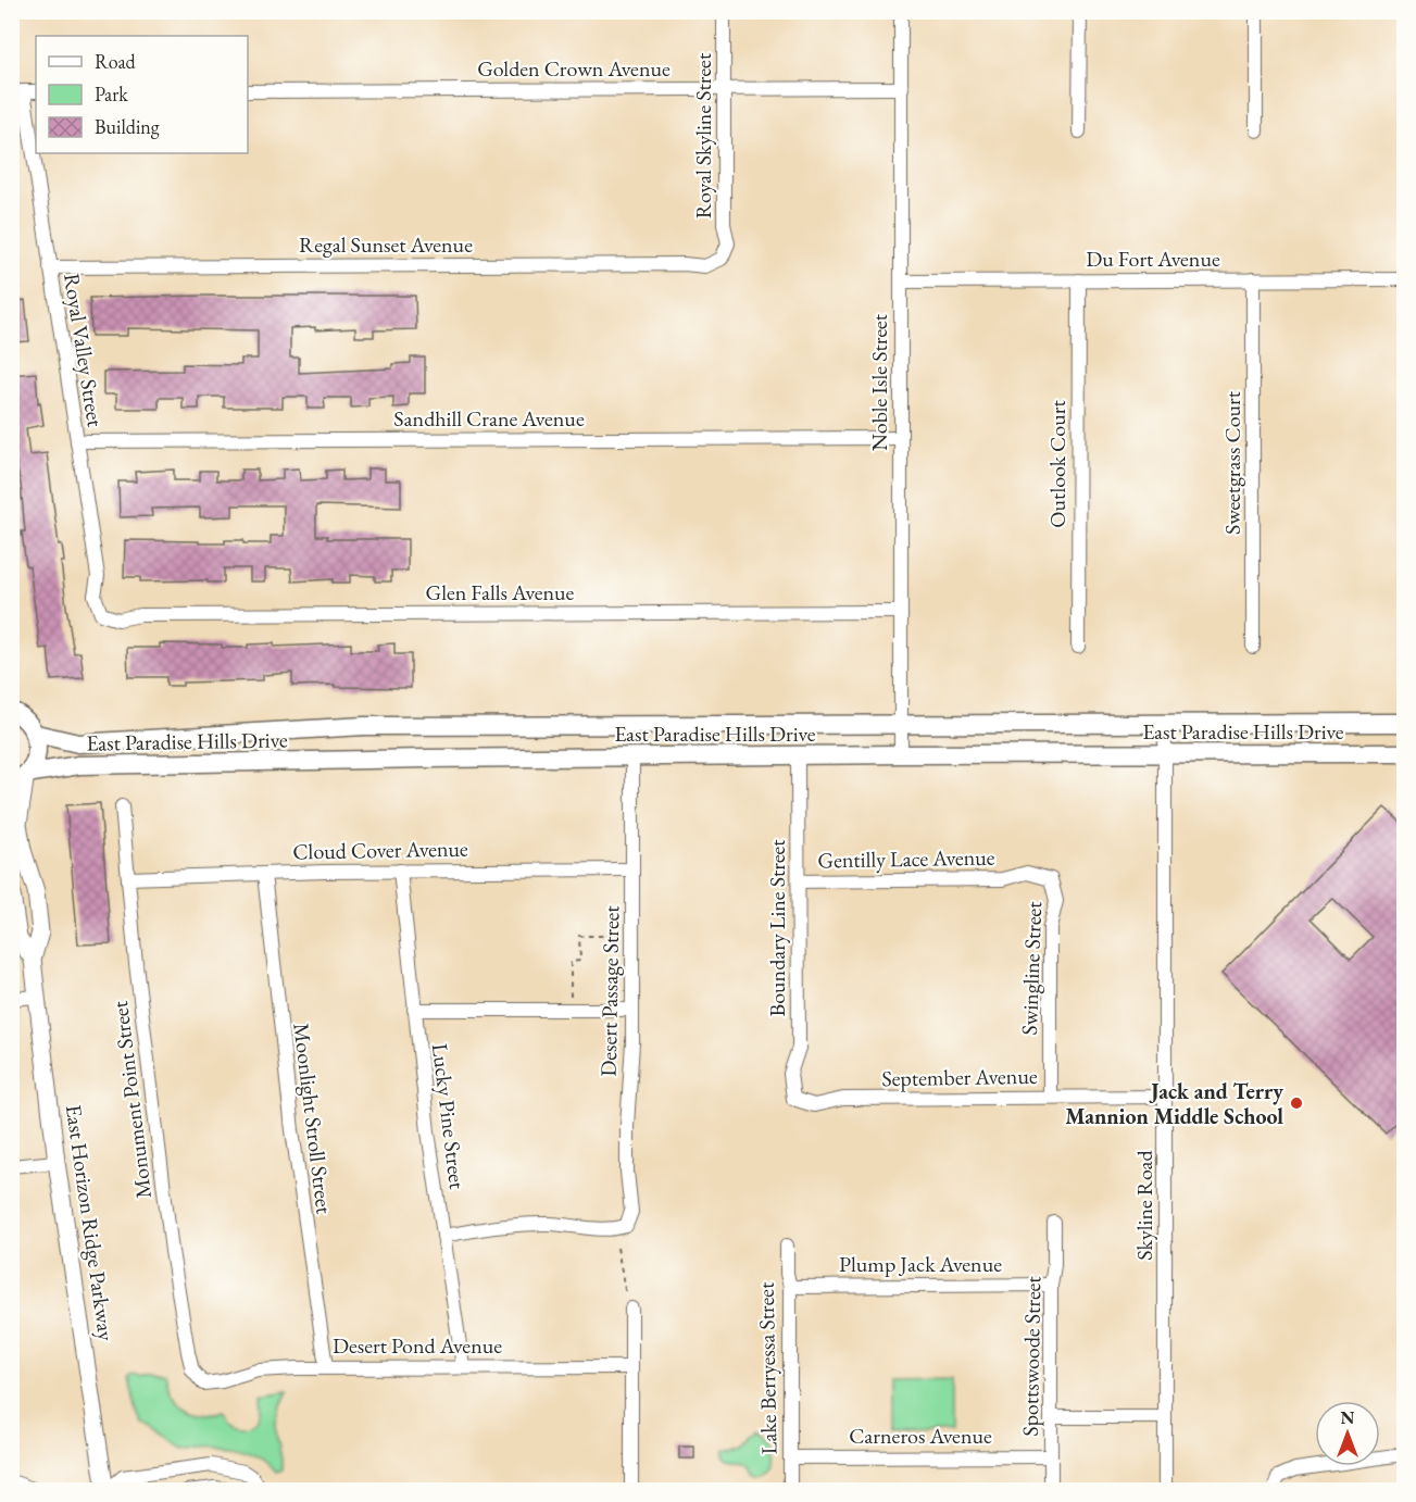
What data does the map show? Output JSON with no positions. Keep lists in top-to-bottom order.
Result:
{
  "streets": {
    "main road": ["East Paradise Hills Drive"],
    "street": [
      "Golden Crown Avenue",
      "Royal Skyline Street",
      "Regal Sunset Avenue",
      "Du Fort Avenue",
      "Royal Valley Street",
      "Noble Isle Street",
      "Sandhill Crane Avenue",
      "Sweetgrass Court",
      "Outlook Court",
      "Glen Falls Avenue",
      "Cloud Cover Avenue",
      "Gentilly Lace Avenue",
      "Boundary Line Street",
      "Swingline Street",
      "Desert Passage Street",
      "September Avenue",
      "Monument Point Street",
      "Lucky Pine Street",
      "Moonlight Stroll Street",
      "Skyline Road",
      "East Horizon Ridge Parkway",
      "Plump Jack Avenue",
      "Desert Pond Avenue",
      "Spottswoode Street",
      "Lake Berryessa Street",
      "Carneros Avenue"
    ]
  },
  "crossings": [
    ["Golden Crown Avenue", "Royal Skyline Street"],
    ["Golden Crown Avenue", "Noble Isle Street"],
    ["Royal Skyline Street", "Regal Sunset Avenue"],
    ["Regal Sunset Avenue", "Royal Valley Street"],
    ["Du Fort Avenue", "Noble Isle Street"],
    ["Du Fort Avenue", "Sweetgrass Court"],
    ["Du Fort Avenue", "Outlook Court"],
    ["Royal Valley Street", "Sandhill Crane Avenue"],
    ["Royal Valley Street", "Glen Falls Avenue"],
    ["Noble Isle Street", "Sandhill Crane Avenue"],
    ["Noble Isle Street", "Glen Falls Avenue"],
    ["Noble Isle Street", "East Paradise Hills Drive"],
    ["East Paradise Hills Drive", "Boundary Line Street"],
    ["East Paradise Hills Drive", "Desert Passage Street"],
    ["East Paradise Hills Drive", "Skyline Road"],
    ["East Paradise Hills Drive", "East Horizon Ridge Parkway"],
    ["Cloud Cover Avenue", "Desert Passage Street"],
    ["Cloud Cover Avenue", "Monument Point Street"],
    ["Cloud Cover Avenue", "Lucky Pine Street"],
    ["Cloud Cover Avenue", "Moonlight Stroll Street"],
    ["Gentilly Lace Avenue", "Boundary Line Street"],
    ["Gentilly Lace Avenue", "Swingline Street"],
    ["Boundary Line Street", "September Avenue"],
    ["Swingline Street", "September Avenue"],
    ["Desert Passage Street", "Lucky Pine Street"],
    ["September Avenue", "Skyline Road"],
    ["Monument Point Street", "Desert Pond Avenue"],
    ["Lucky Pine Street", "Desert Pond Avenue"],
    ["Moonlight Stroll Street", "Desert Pond Avenue"],
    ["Plump Jack Avenue", "Spottswoode Street"],
    ["Plump Jack Avenue", "Lake Berryessa Street"],
    ["Spottswoode Street", "Carneros Avenue"],
    ["Lake Berryessa Street", "Carneros Avenue"]
  ],
  "places": ["Jack and Terry Mannion Middle School"],
  "legend": ["Road", "Park", "Building"],
  "north": "top"
}
